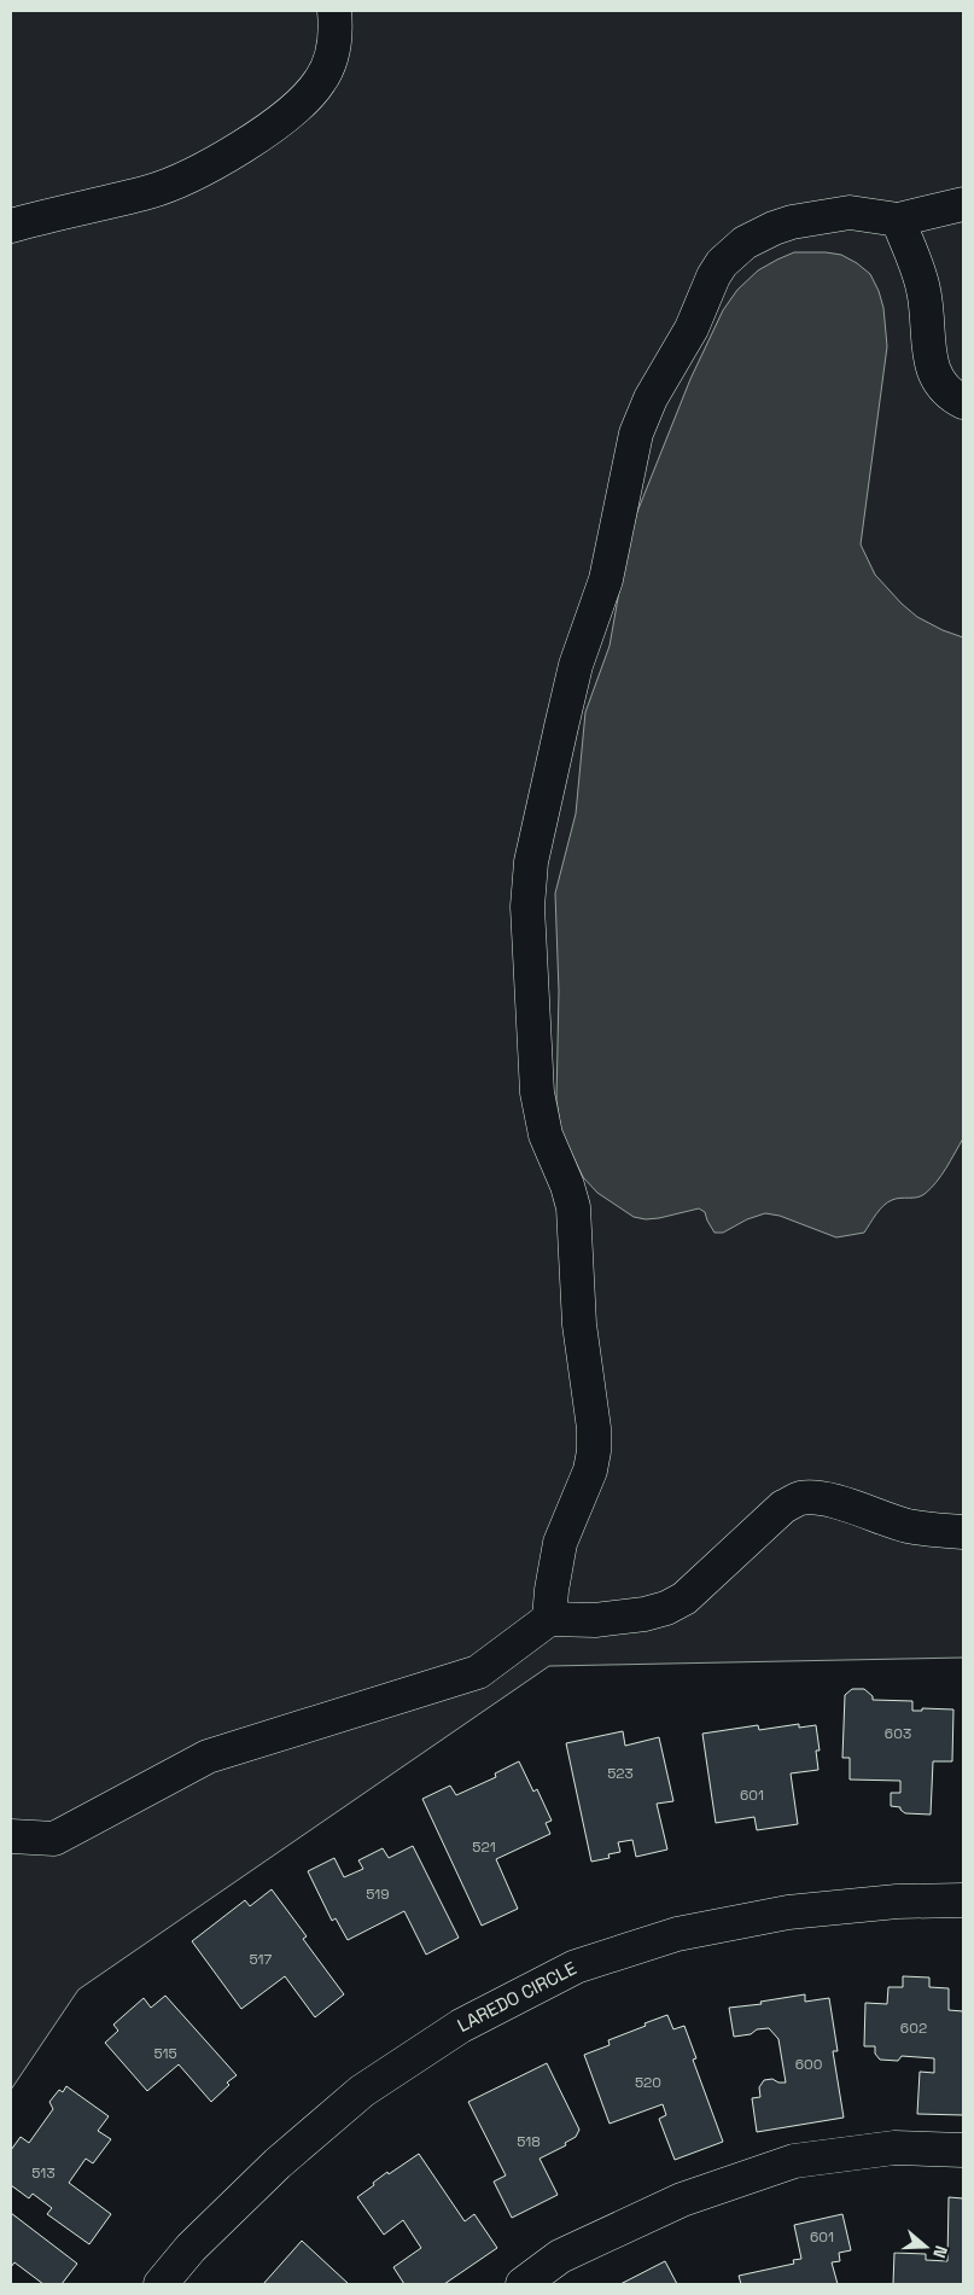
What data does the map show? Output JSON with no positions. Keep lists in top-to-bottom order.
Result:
{
  "streets": {
    "street": ["LAREDO CIRCLE"]
  },
  "house_numbers": [
    "603",
    "523",
    "601",
    "521",
    "519",
    "517",
    "602",
    "515",
    "600",
    "520",
    "518",
    "513",
    "601"
  ],
  "north": "right"
}
